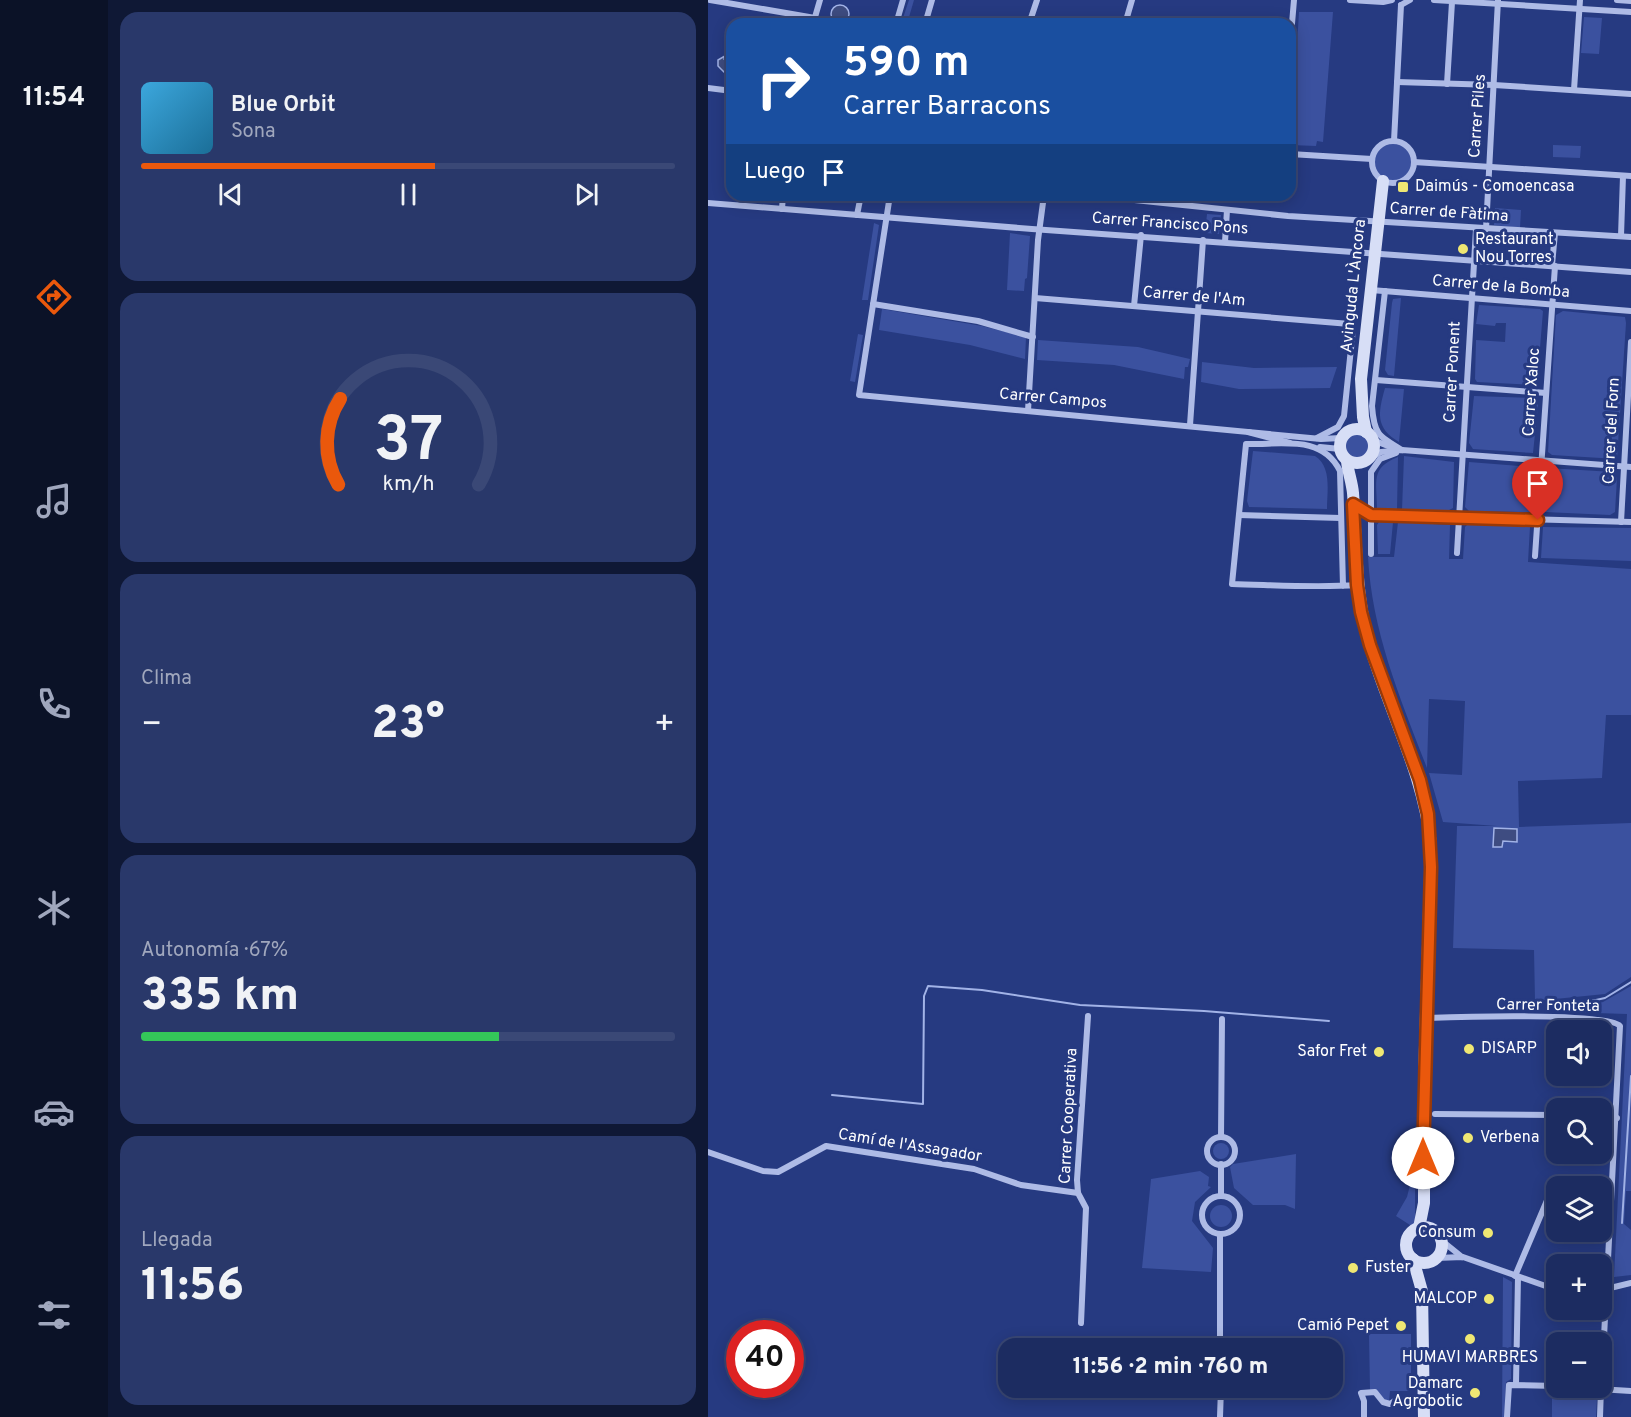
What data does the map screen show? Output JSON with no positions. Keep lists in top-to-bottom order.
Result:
{
  "streets": {
    "street": [
      "Carrer Piles",
      "Carrer de Fàtima",
      "Carrer Francisco Pons",
      "Avinguda L'Àncora",
      "Carrer de la Bomba",
      "Carrer de l'Am",
      "Carrer Ponent",
      "Carrer Xaloc",
      "Carrer Campos",
      "Carrer del Forn",
      "Carrer Fonteta",
      "Carrer Cooperativa",
      "Camí de l'Assagador"
    ]
  },
  "crossings": [
    ["Carrer Piles", "Carrer de Fàtima"],
    ["Carrer de Fàtima", "Avinguda L'Àncora"],
    ["Carrer de Fàtima", "Carrer Ponent"],
    ["Carrer de Fàtima", "Carrer Xaloc"],
    ["Carrer Francisco Pons", "Avinguda L'Àncora"],
    ["Carrer Francisco Pons", "Carrer Ponent"],
    ["Carrer Francisco Pons", "Carrer Xaloc"],
    ["Avinguda L'Àncora", "Carrer de la Bomba"],
    ["Carrer de la Bomba", "Carrer Ponent"],
    ["Carrer de la Bomba", "Carrer Xaloc"],
    ["Carrer Cooperativa", "Camí de l'Assagador"]
  ],
  "places": {
    "transit": ["Daimús - Comoencasa"],
    "other": [
      "Restaurant Nou Torres",
      "DISARP",
      "Safor Fret",
      "Verbena",
      "Consum",
      "Fuster",
      "MALCOP",
      "Camió Pepet",
      "HUMAVI MARBRES",
      "Damarc Agrobotic"
    ]
  },
  "page": {
    "tabs": "11:54",
    "turn": ["590 m", "Carrer Barracons"],
    "song": ["Blue Orbit", "Sona"],
    "then": "Luego",
    "tile": [
      "Clima",
      ["Autonomía · 67%", "335 km"],
      ["Llegada", "11:56"]
    ],
    "heat": ["−", "23°", "+"],
    "map_buttons": ["+", "−"],
    "limit": "40",
    "trip": "11:56 · 2 min · 760 m",
    "gauge": ["37", "km/h"]
  }
}
